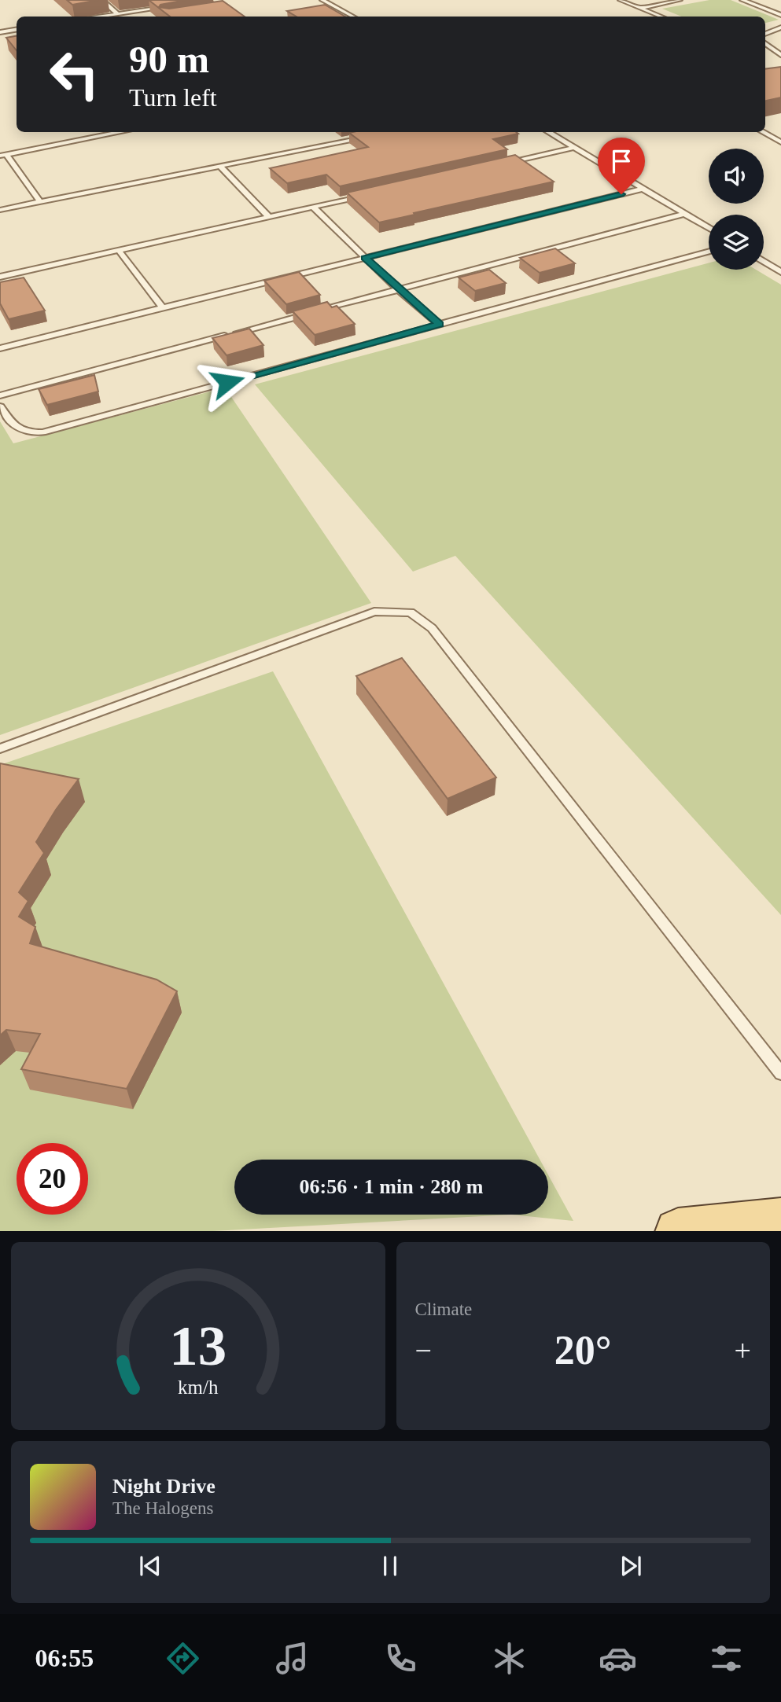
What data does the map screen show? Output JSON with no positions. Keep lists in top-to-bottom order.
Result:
{
  "page": {
    "turn": ["90 m", "Turn left"],
    "limit": "20",
    "trip": "06:56 · 1 min · 280 m",
    "tile": "Climate",
    "heat": ["−", "20°", "+"],
    "song": ["Night Drive", "The Halogens"],
    "tabs": "06:55",
    "gauge": ["13", "km/h"]
  }
}
